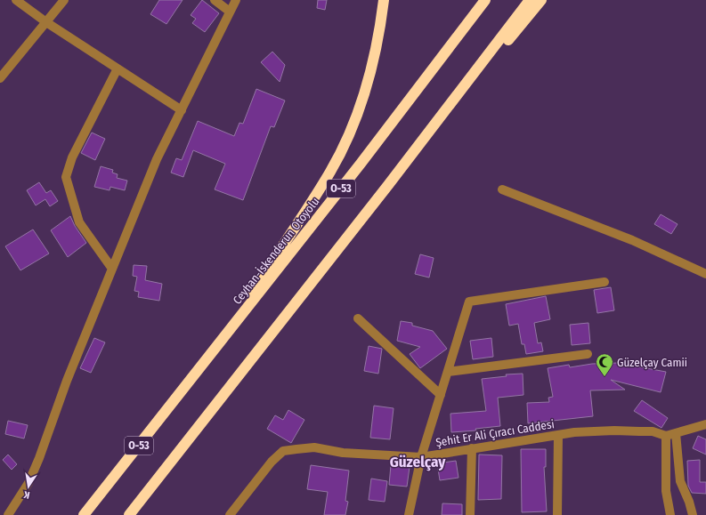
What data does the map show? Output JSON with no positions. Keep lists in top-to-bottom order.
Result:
{
  "streets": {
    "highway": ["O-53", "Ceyhan-İskenderun Otoyolu"],
    "street": ["Şehit Er Ali Çıracı Caddesi"]
  },
  "districts": ["Güzelçay"],
  "places": {
    "mosque": ["Güzelçay Camii"]
  },
  "north": "bottom"
}
